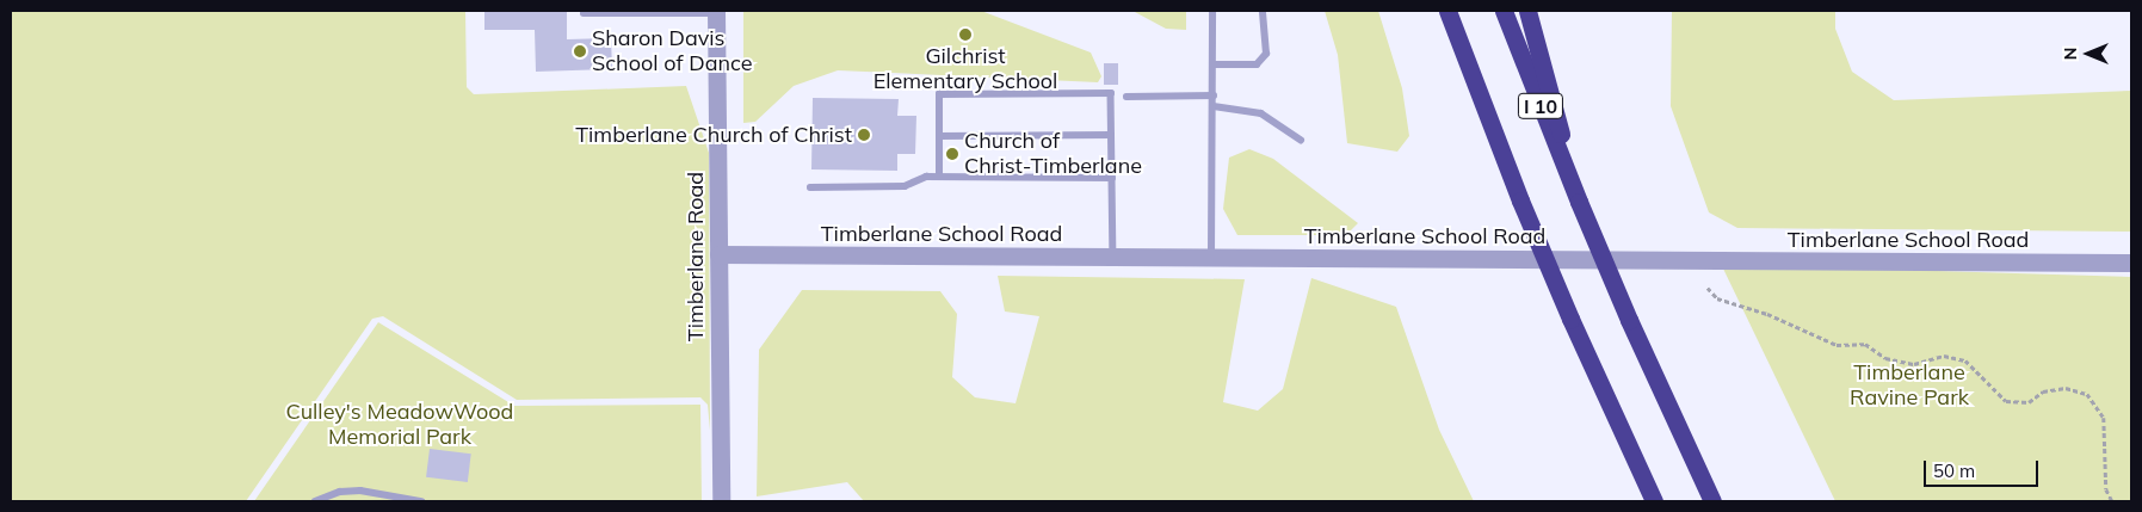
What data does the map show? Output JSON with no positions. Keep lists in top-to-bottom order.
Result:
{
  "streets": {
    "highway": ["I 10"],
    "street": ["Timberlane School Road", "Timberlane Road"]
  },
  "crossings": [
    ["Timberlane School Road", "Timberlane Road"]
  ],
  "parks": ["Timberlane Ravine Park", "Culley's MeadowWood Memorial Park"],
  "places": [
    "Gilchrist Elementary School",
    "Sharon Davis School of Dance",
    "Timberlane Church of Christ",
    "Church of Christ-Timberlane"
  ],
  "scale_bar": "50 m",
  "north": "left"
}
